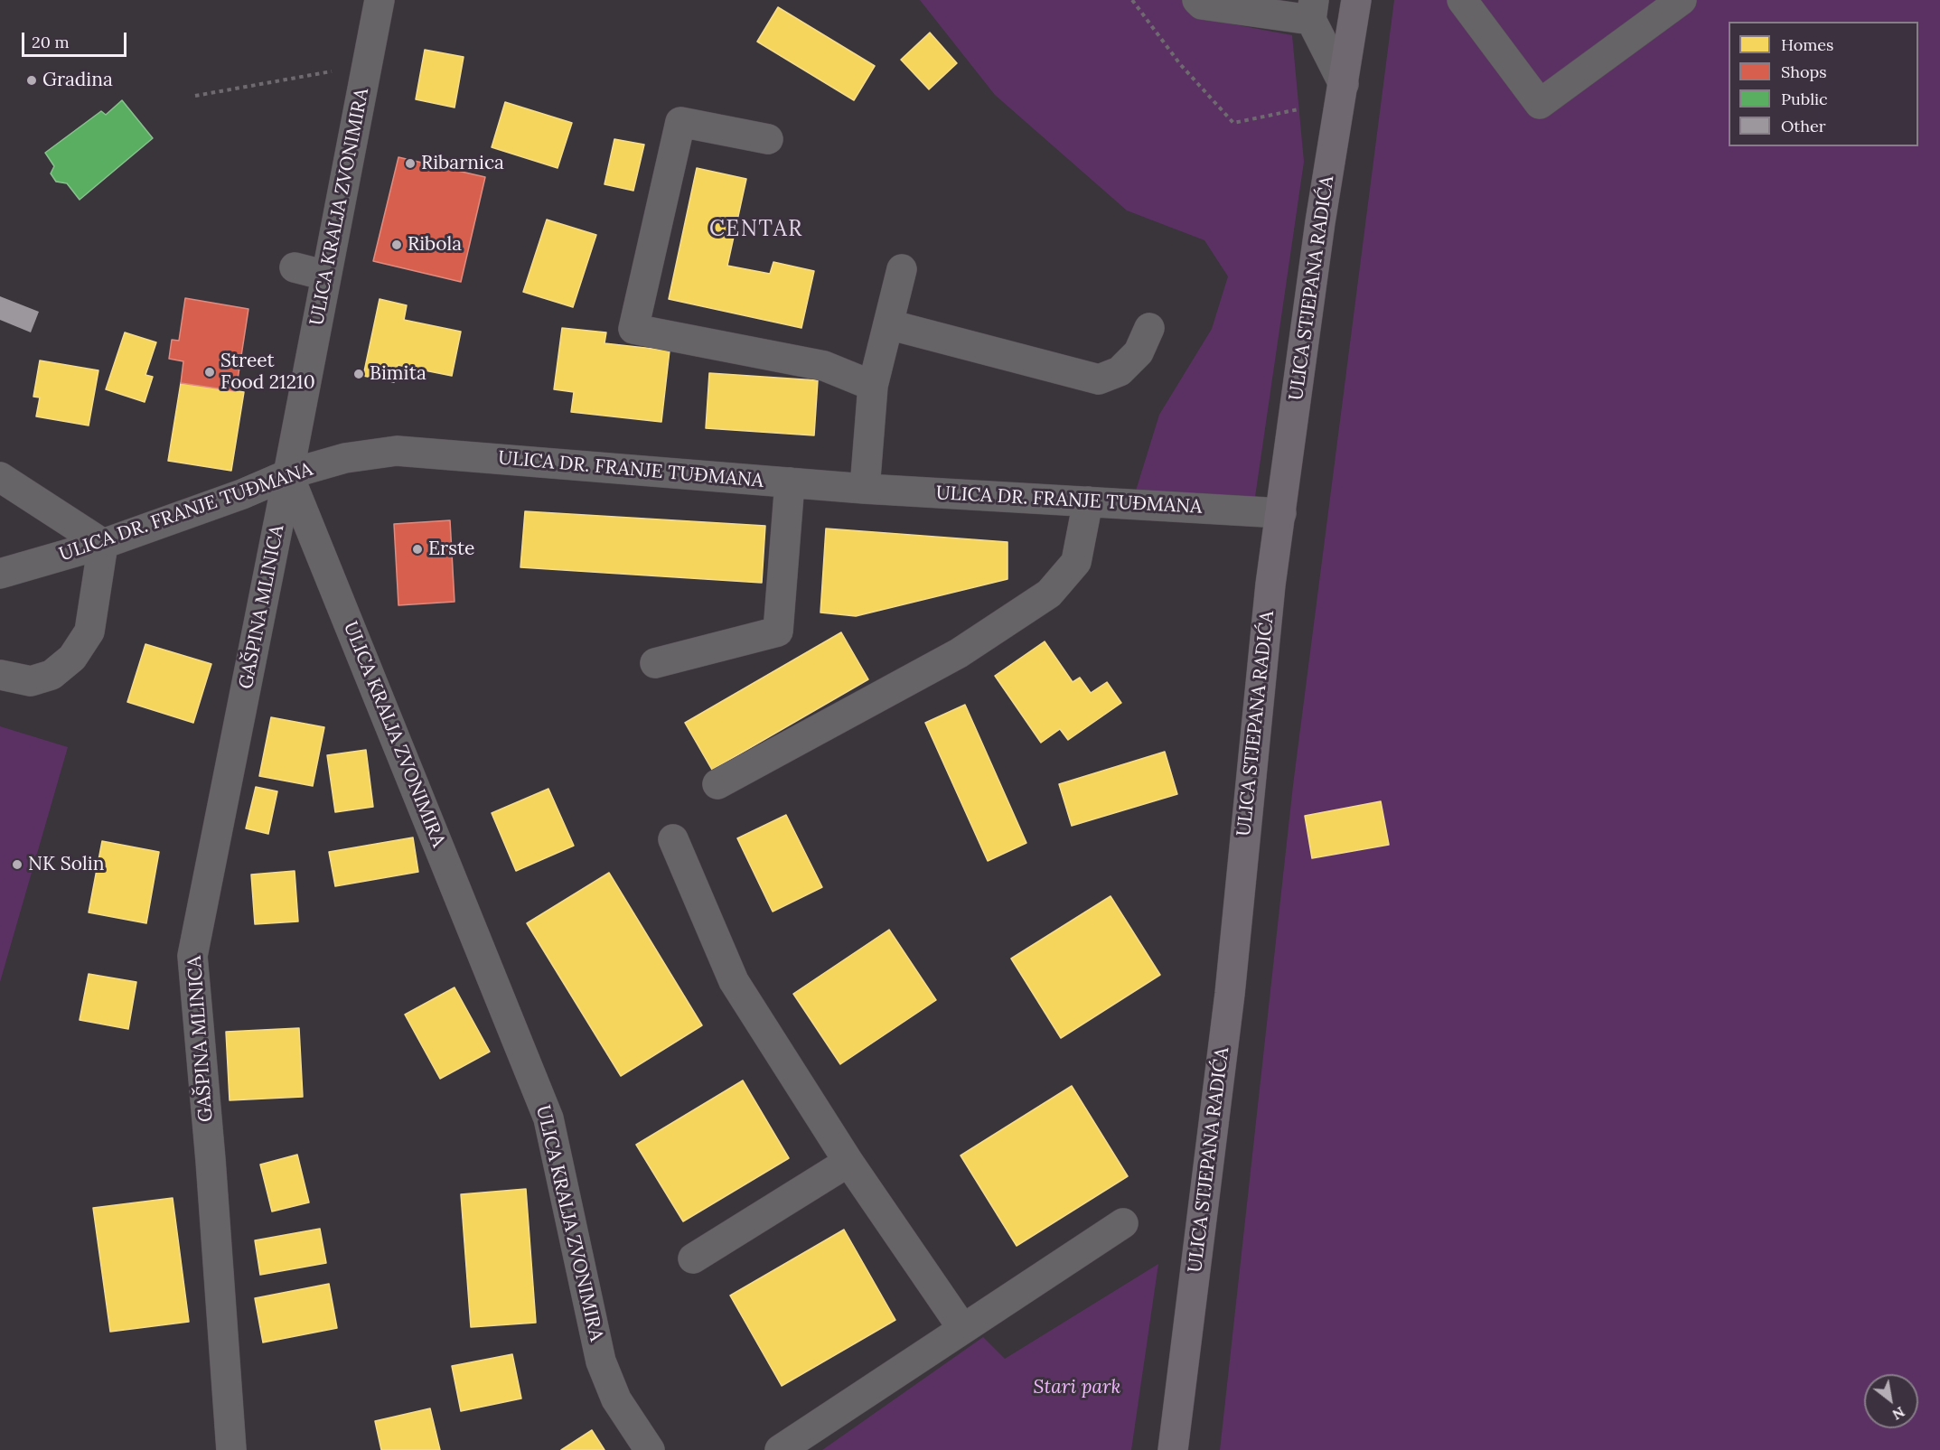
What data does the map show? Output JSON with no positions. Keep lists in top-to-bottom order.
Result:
{
  "streets": {
    "main road": ["ULICA STJEPANA RADIĆA"],
    "street": ["ULICA KRALJA ZVONIMIRA", "ULICA DR. FRANJE TUĐMANA", "GAŠPINA MLINICA"]
  },
  "crossings": [
    ["ULICA KRALJA ZVONIMIRA", "ULICA DR. FRANJE TUĐMANA"],
    ["ULICA KRALJA ZVONIMIRA", "GAŠPINA MLINICA"],
    ["ULICA STJEPANA RADIĆA", "ULICA DR. FRANJE TUĐMANA"],
    ["ULICA DR. FRANJE TUĐMANA", "GAŠPINA MLINICA"]
  ],
  "districts": ["CENTAR"],
  "parks": ["Stari park"],
  "places": [
    "Gradina",
    "Ribarnica",
    "Ribola",
    "Street Food 21210",
    "Bimita",
    "Erste",
    "NK Solin"
  ],
  "legend": [
    "Homes",
    "Shops",
    "Public",
    "Other"
  ],
  "scale_bar": "20 m",
  "north": "bottom right"
}
